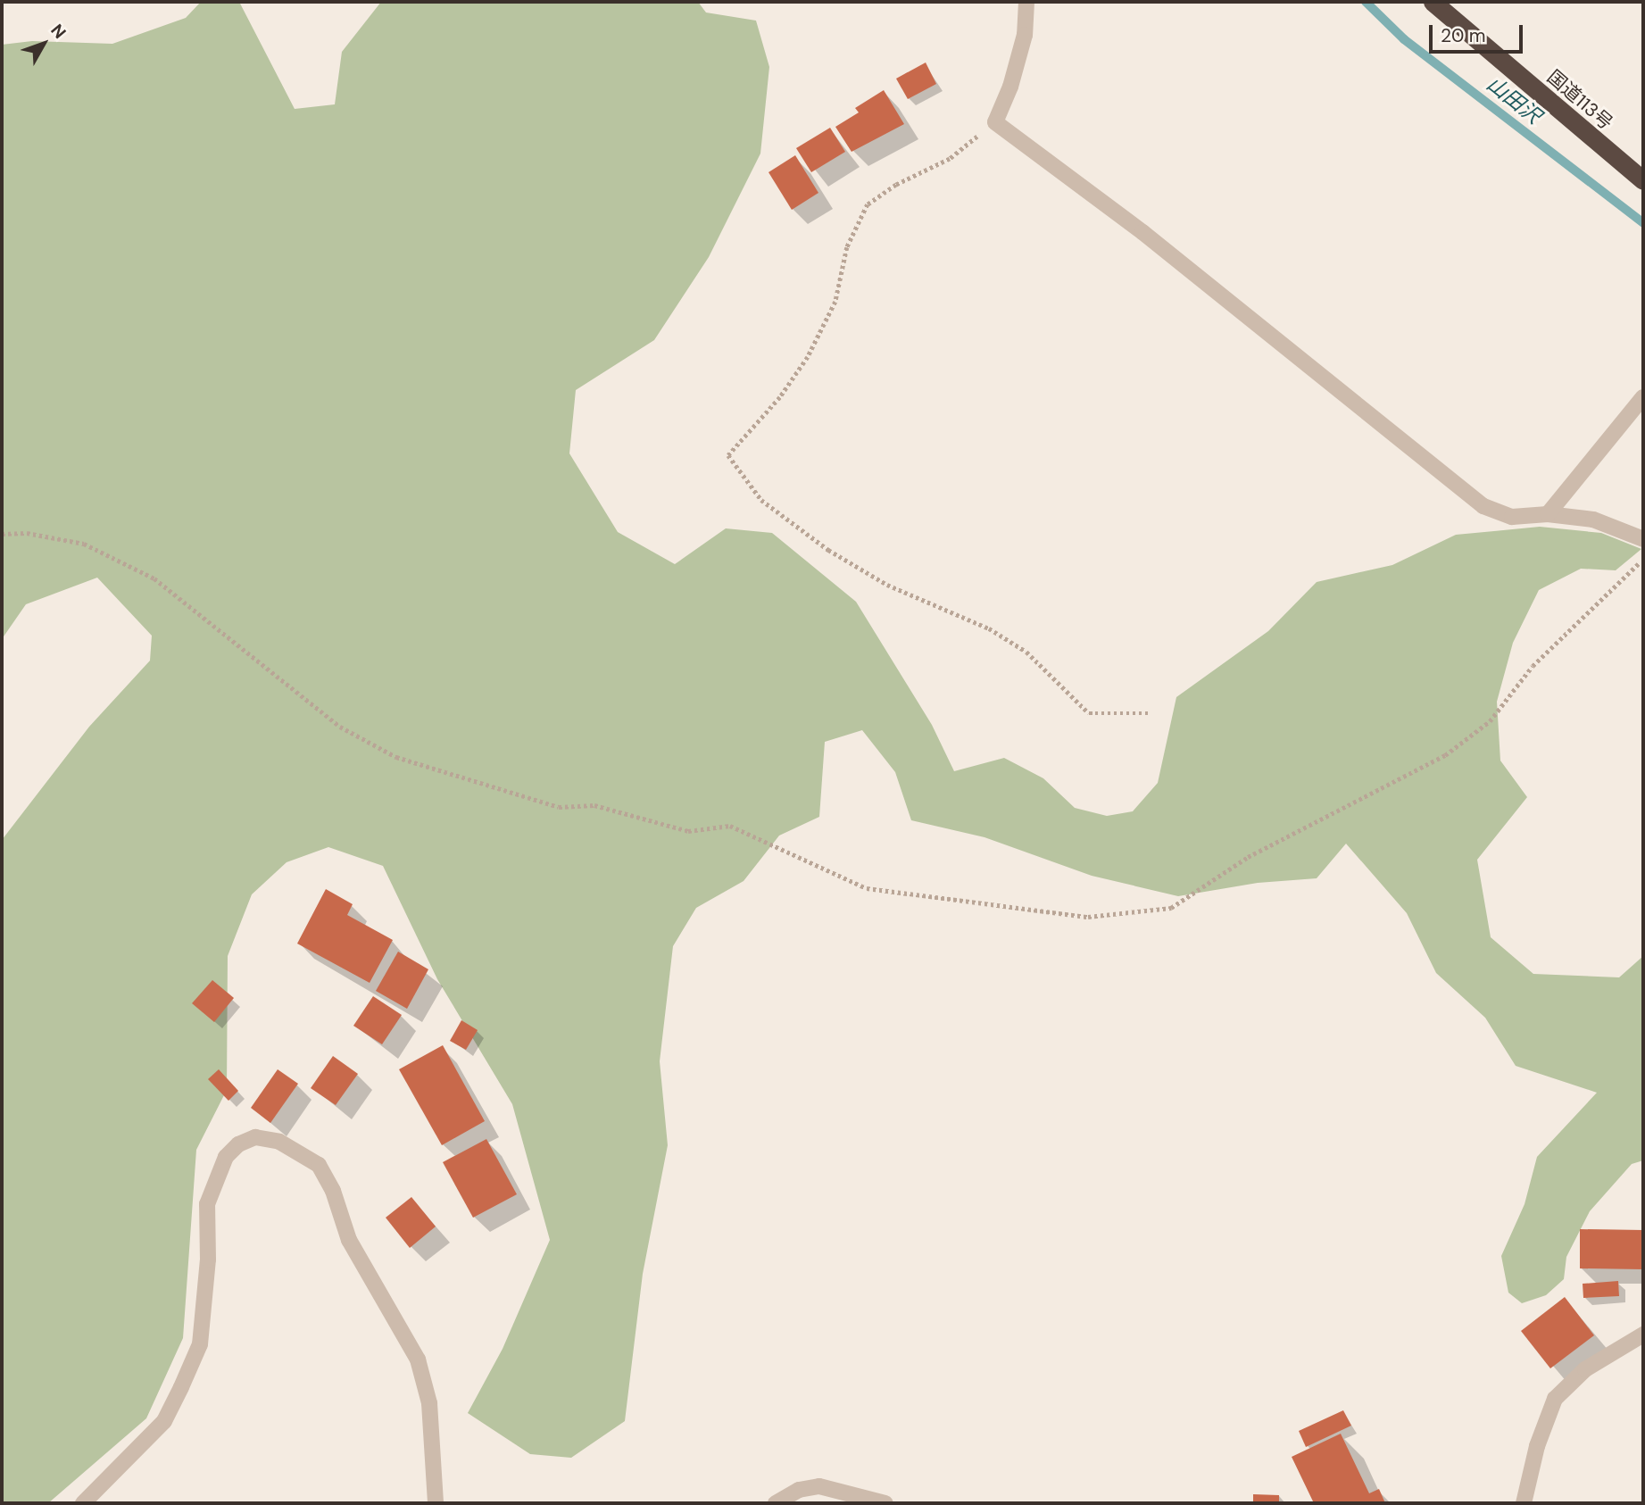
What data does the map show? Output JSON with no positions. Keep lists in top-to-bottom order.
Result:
{
  "streets": {
    "highway": ["国道113号"]
  },
  "water": ["山田沢"],
  "scale_bar": "20 m",
  "north": "top right"
}
